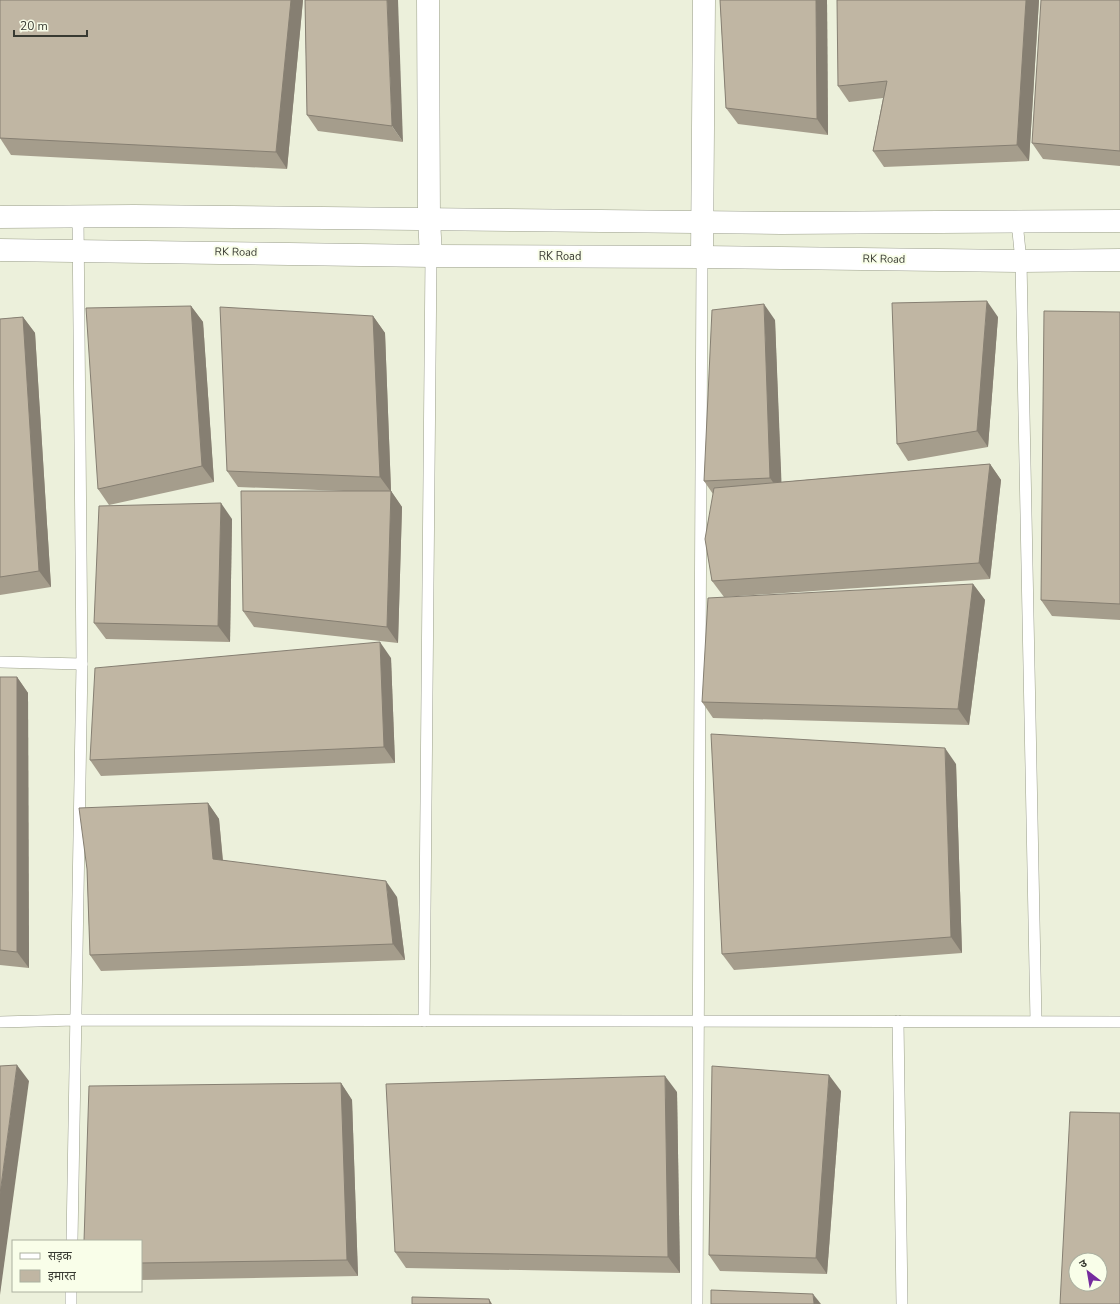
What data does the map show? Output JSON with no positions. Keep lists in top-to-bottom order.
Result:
{
  "streets": {
    "street": ["RK Road"]
  },
  "legend": ["सड़क", "इमारत"],
  "scale_bar": "20 m",
  "north": "top left"
}
